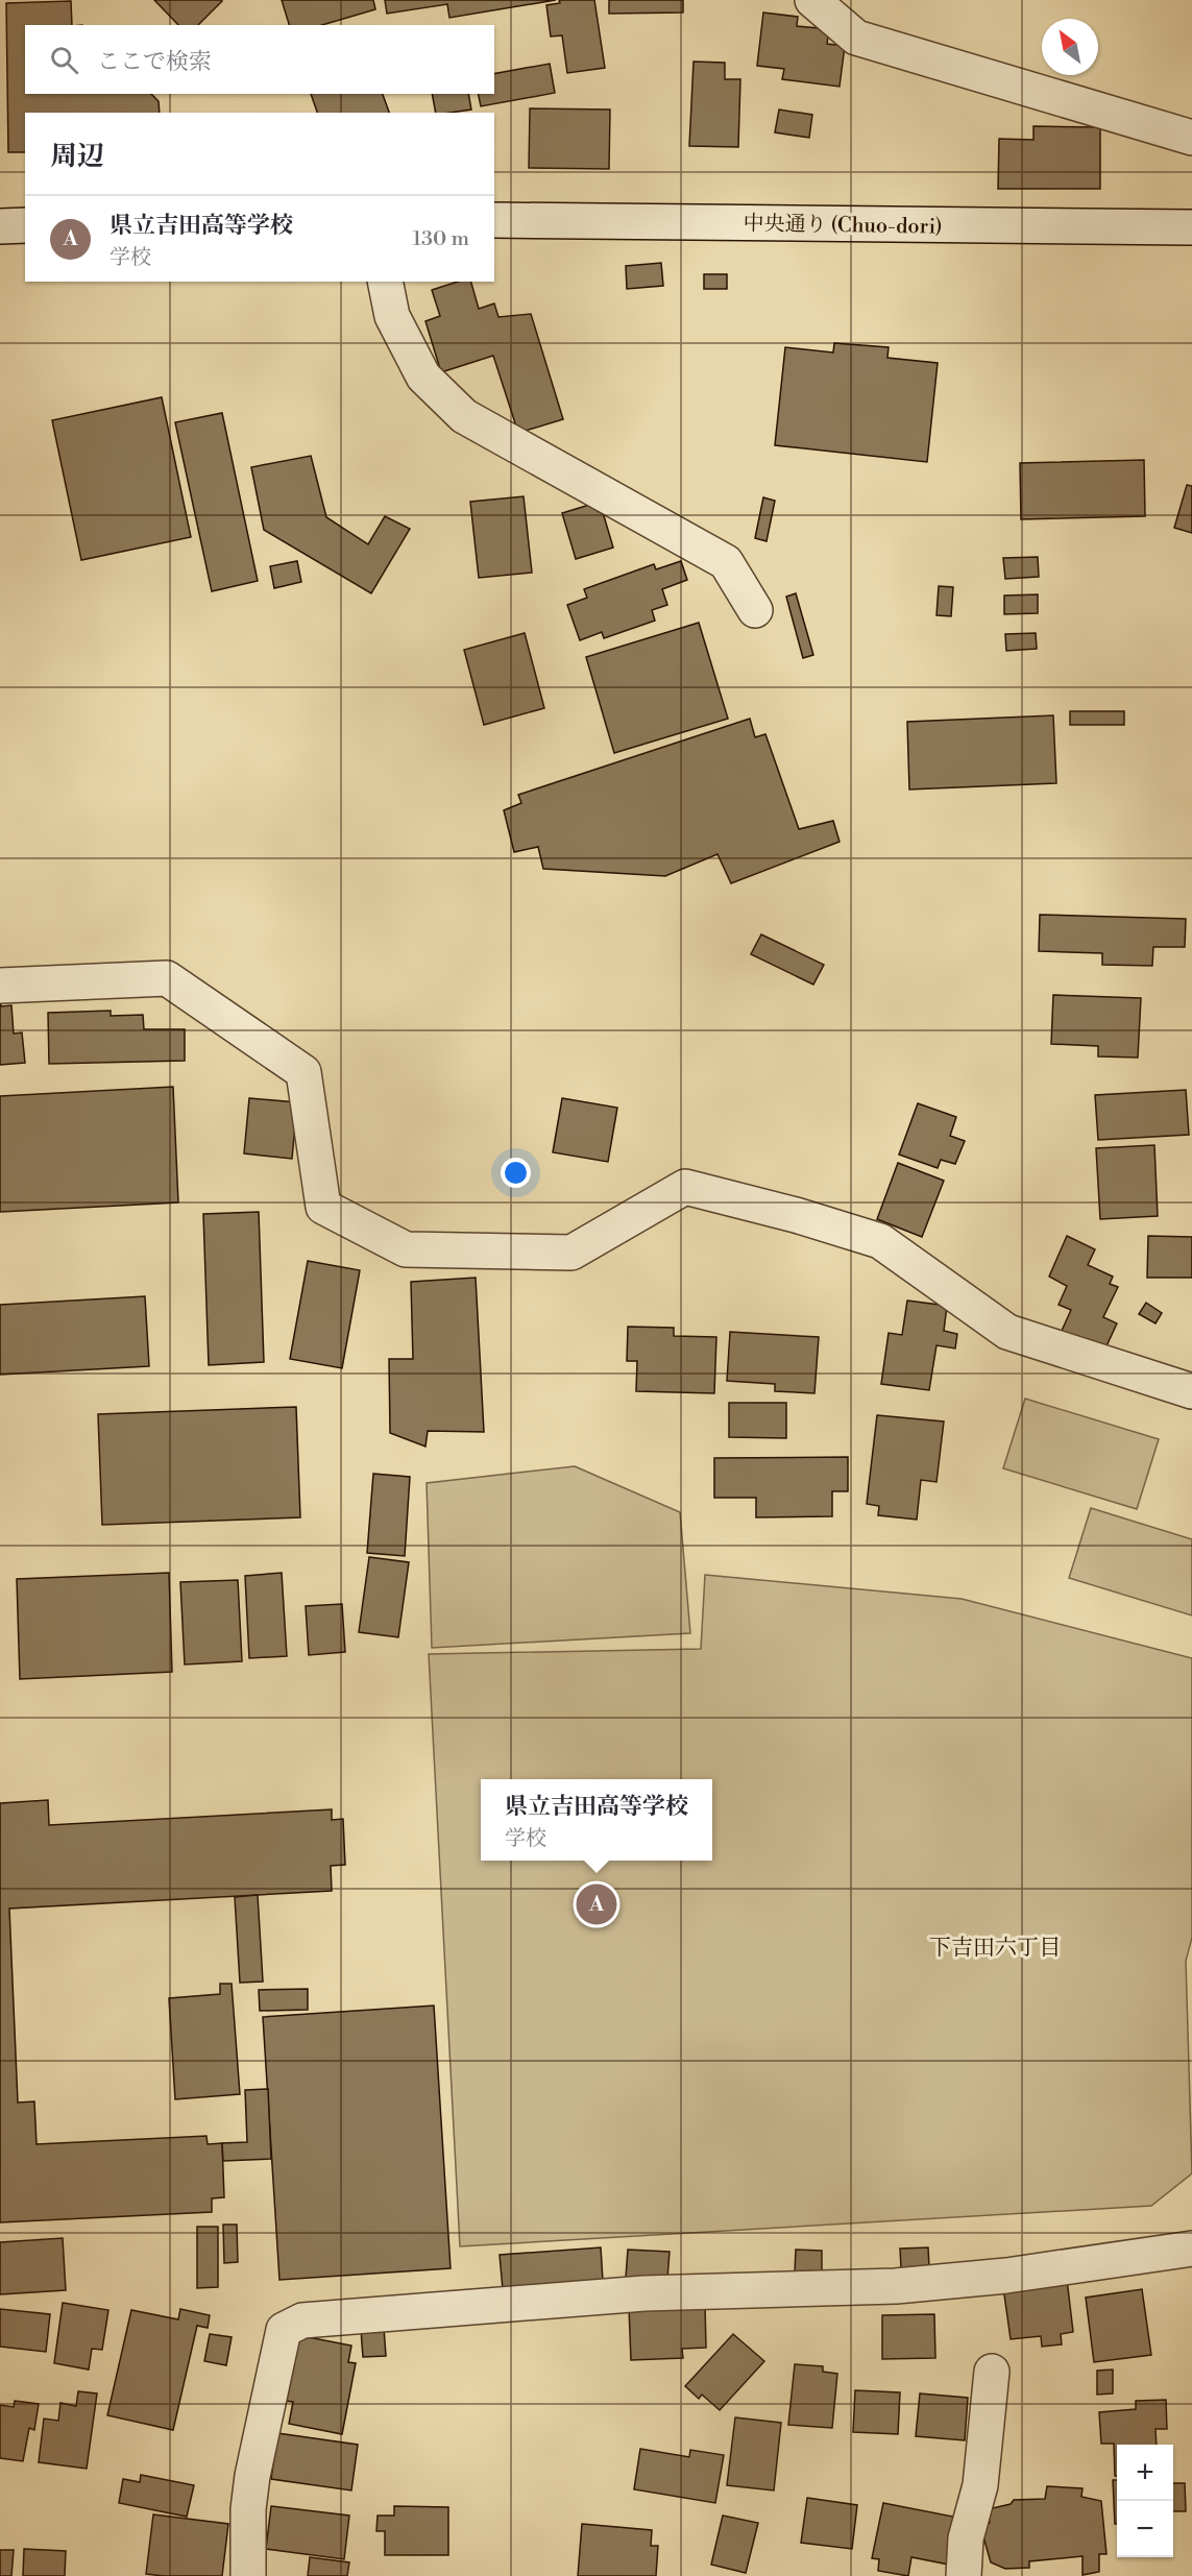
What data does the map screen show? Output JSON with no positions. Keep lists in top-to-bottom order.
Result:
{
  "streets": {
    "street": ["中央通り (Chuo-dori)"]
  },
  "districts": ["下吉田六丁目"],
  "north": "top left",
  "page": {
    "search": "ここで検索",
    "heading": "周辺",
    "list": [
      {
        "mark": "A",
        "name": "県立吉田高等学校",
        "note": "学校",
        "value": "130 m"
      }
    ],
    "popup": ["県立吉田高等学校", "学校"],
    "pins": "A",
    "map_buttons": ["+", "−"]
  }
}
